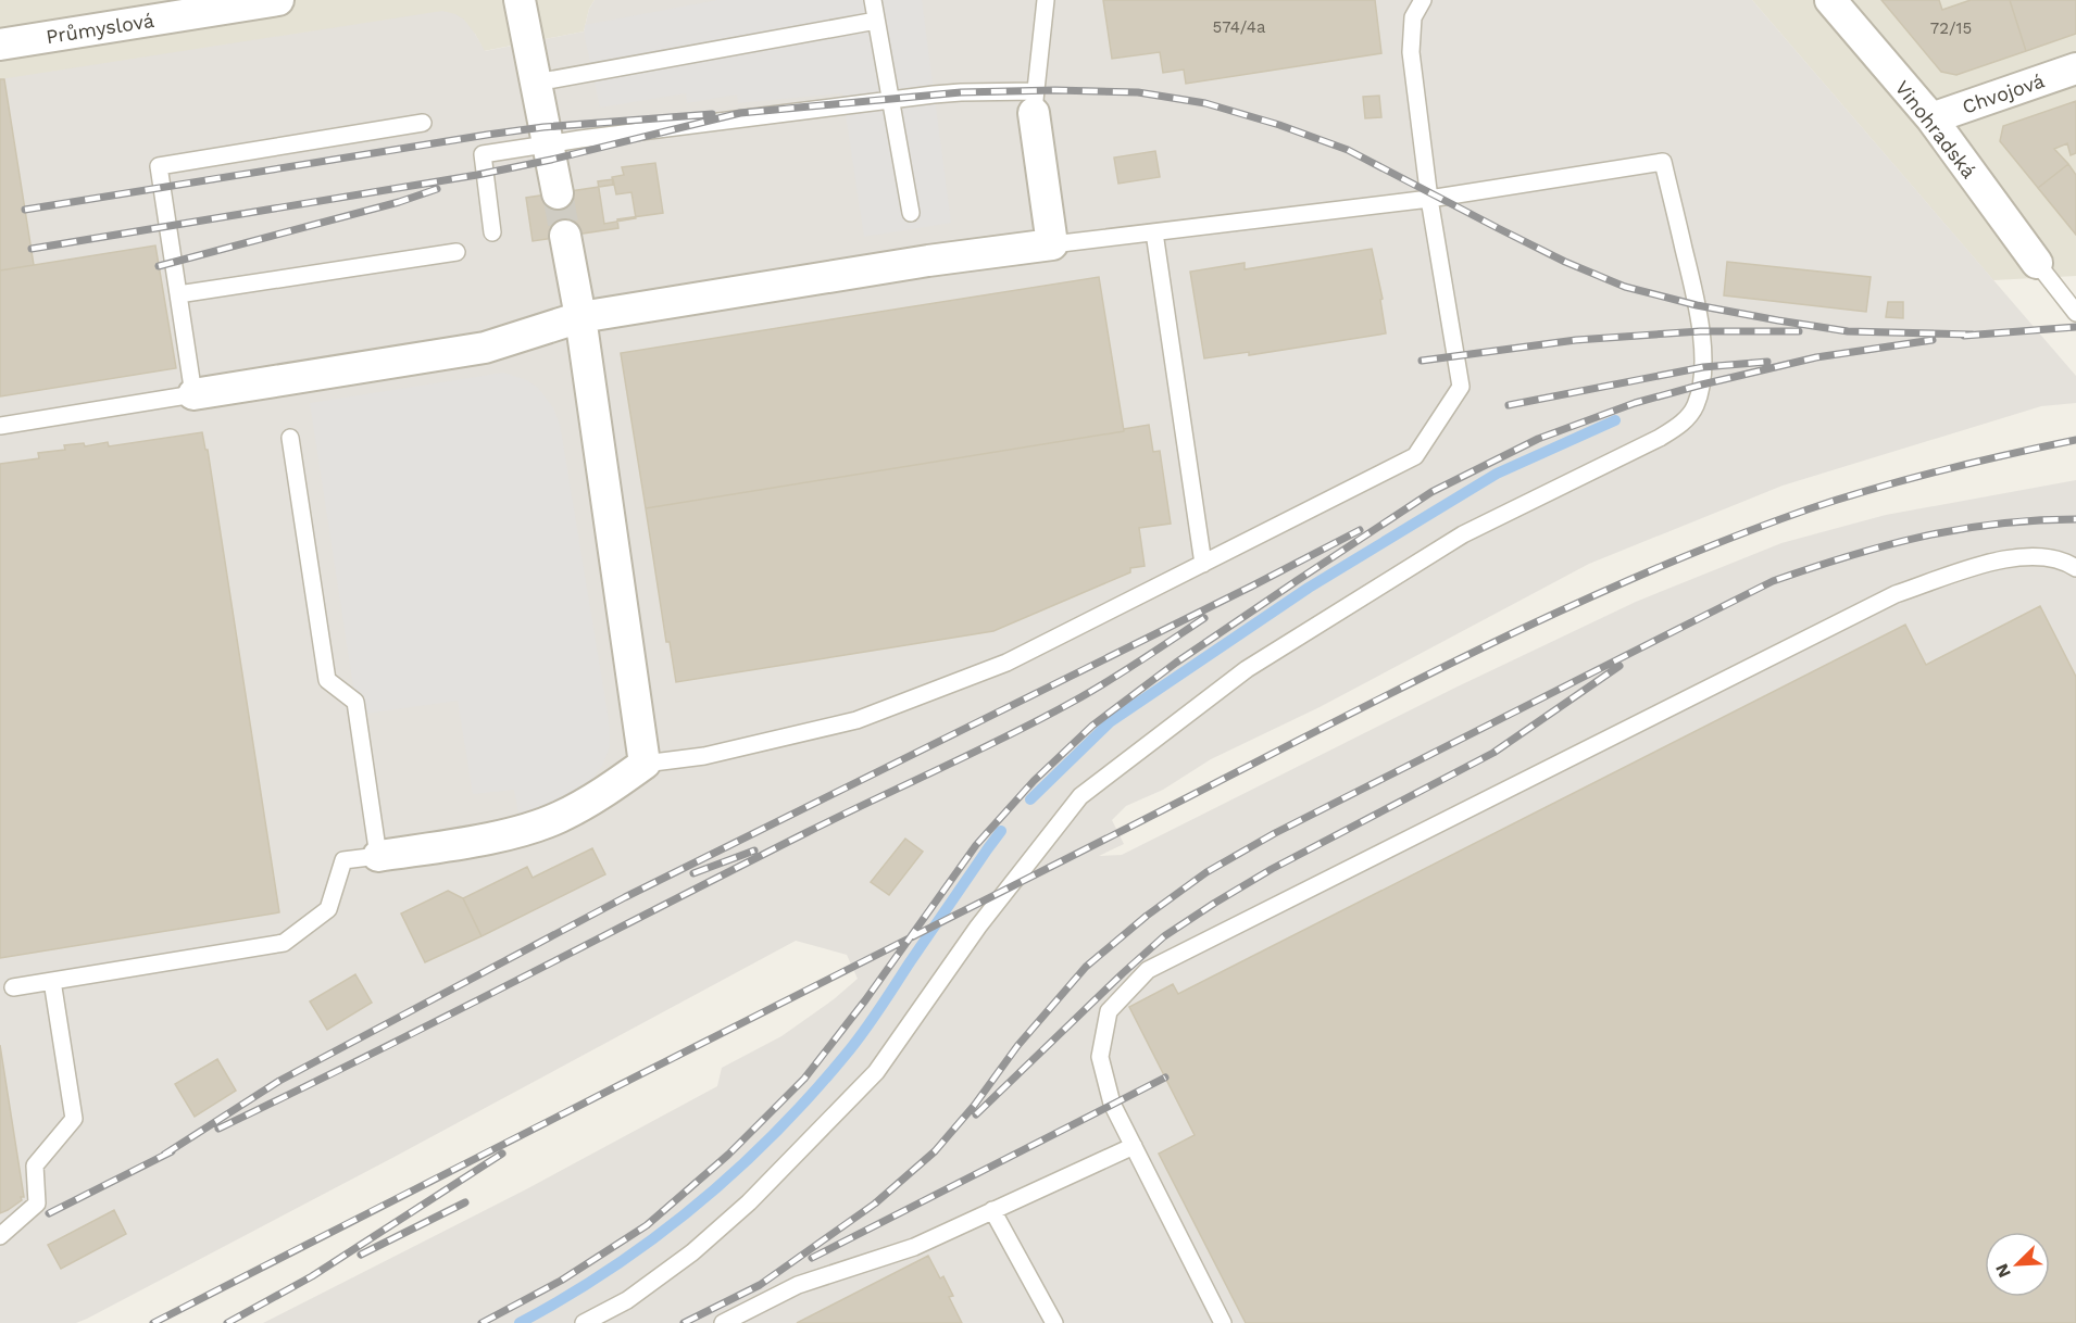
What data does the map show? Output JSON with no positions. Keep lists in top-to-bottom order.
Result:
{
  "streets": {
    "street": ["Průmyslová", "Chvojová", "Vinohradská"]
  },
  "crossings": [
    ["Chvojová", "Vinohradská"]
  ],
  "house_numbers": ["574/4a", "72/15"],
  "north": "bottom left"
}
